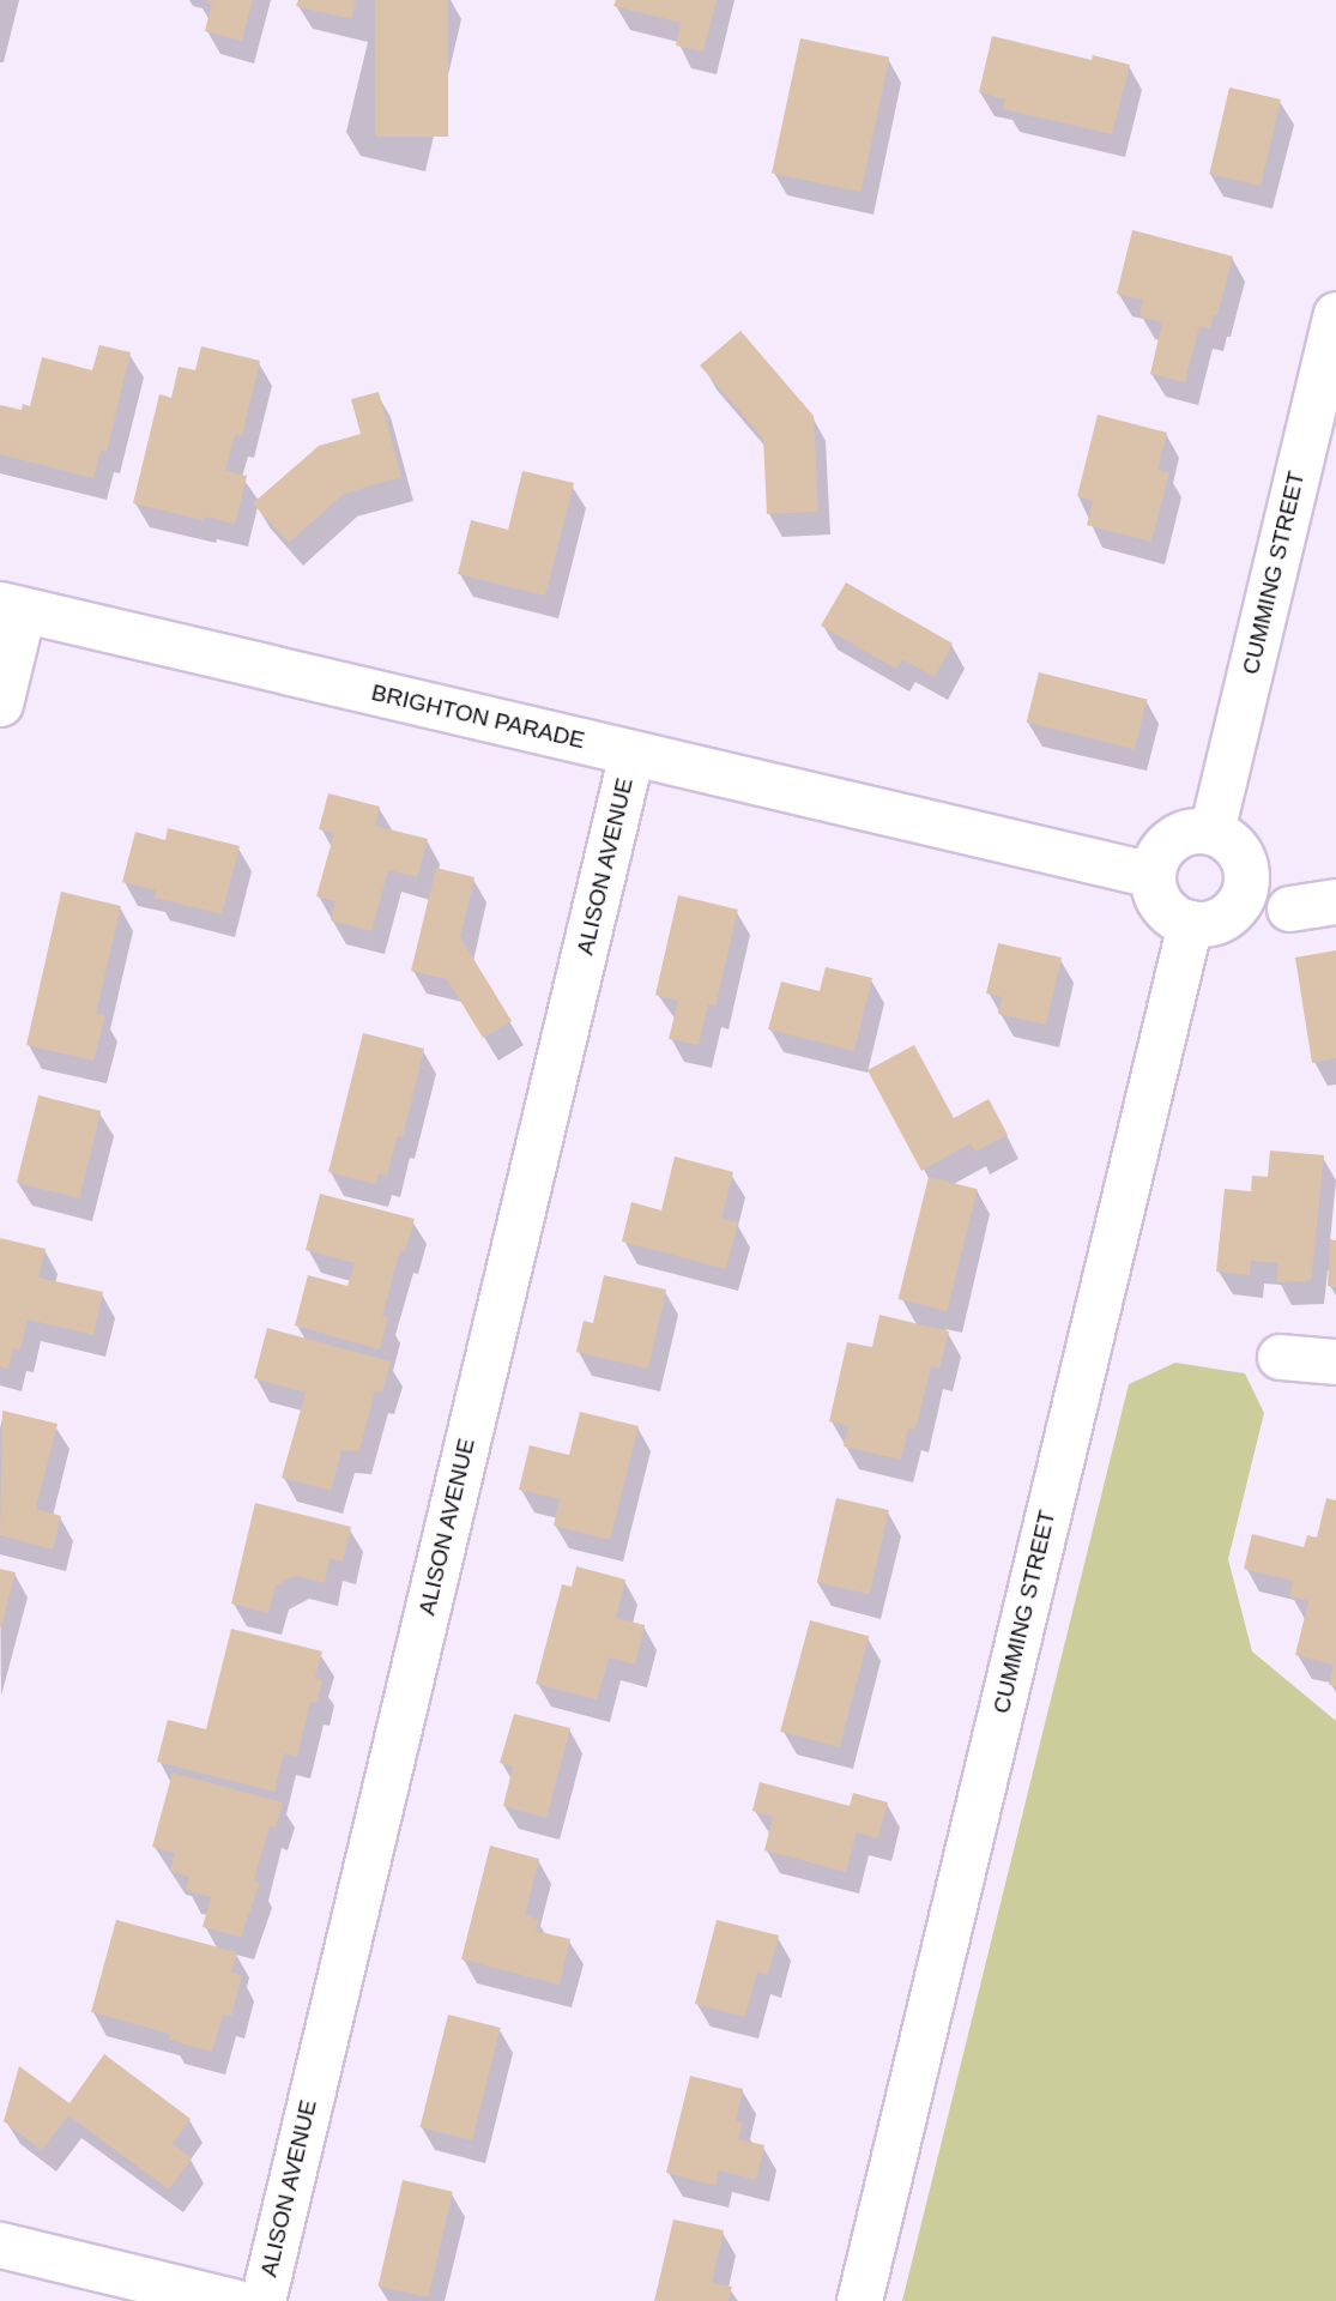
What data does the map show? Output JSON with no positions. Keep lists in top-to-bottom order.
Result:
{
  "streets": {
    "street": ["CUMMING STREET", "BRIGHTON PARADE", "ALISON AVENUE"]
  },
  "crossings": [
    ["CUMMING STREET", "BRIGHTON PARADE"],
    ["BRIGHTON PARADE", "ALISON AVENUE"]
  ]
}
